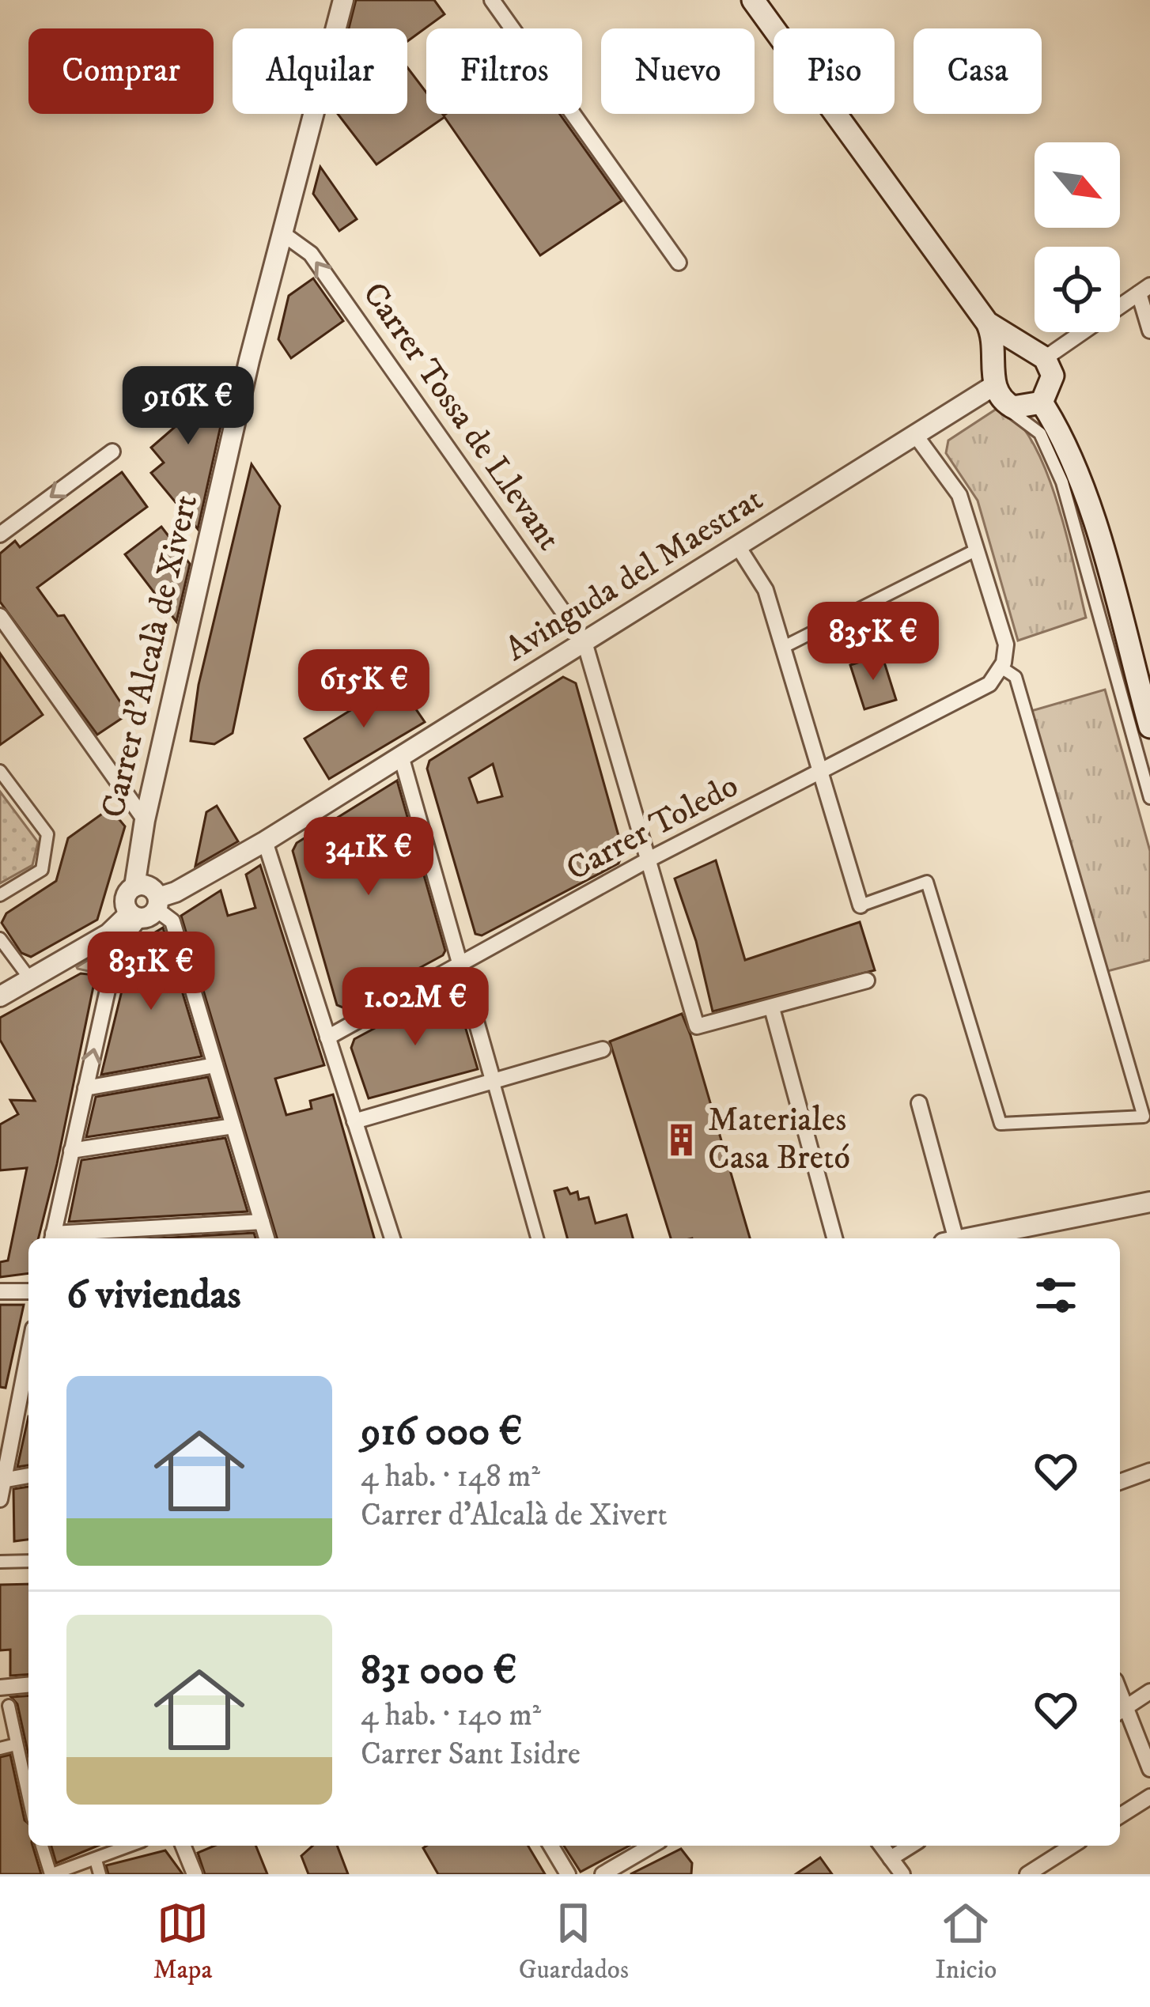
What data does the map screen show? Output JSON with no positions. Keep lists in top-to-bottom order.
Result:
{
  "streets": {
    "street": [
      "Carrer Tossa de Llevant",
      "Avinguda del Maestrat",
      "Carrer d'Alcalà de Xivert",
      "Carrer Toledo"
    ]
  },
  "crossings": [
    ["Carrer Tossa de Llevant", "Avinguda del Maestrat"],
    ["Carrer Tossa de Llevant", "Carrer d'Alcalà de Xivert"],
    ["Carrer Tossa de Llevant", "Carrer Toledo"],
    ["Avinguda del Maestrat", "Carrer d'Alcalà de Xivert"]
  ],
  "one_way": ["Carrer Tossa de Llevant"],
  "places": {
    "building": ["Materiales Casa Bretó"]
  },
  "north": "bottom right",
  "page": {
    "chip": [
      "Comprar",
      "Alquilar",
      "Filtros",
      "Nuevo",
      "Piso",
      "Casa"
    ],
    "price": [
      "916K €",
      "835K €",
      "615K €",
      "341K €",
      "831K €",
      "1.02M €"
    ],
    "heading": "6 viviendas",
    "list": [
      {
        "name": "916 000 €",
        "note": "4 hab. · 148 m² · Carrer d'Alcalà de Xivert"
      },
      {
        "name": "831 000 €",
        "note": "4 hab. · 140 m² · Carrer Sant Isidre"
      }
    ],
    "tabs": ["Mapa", "Guardados", "Inicio"]
  }
}
